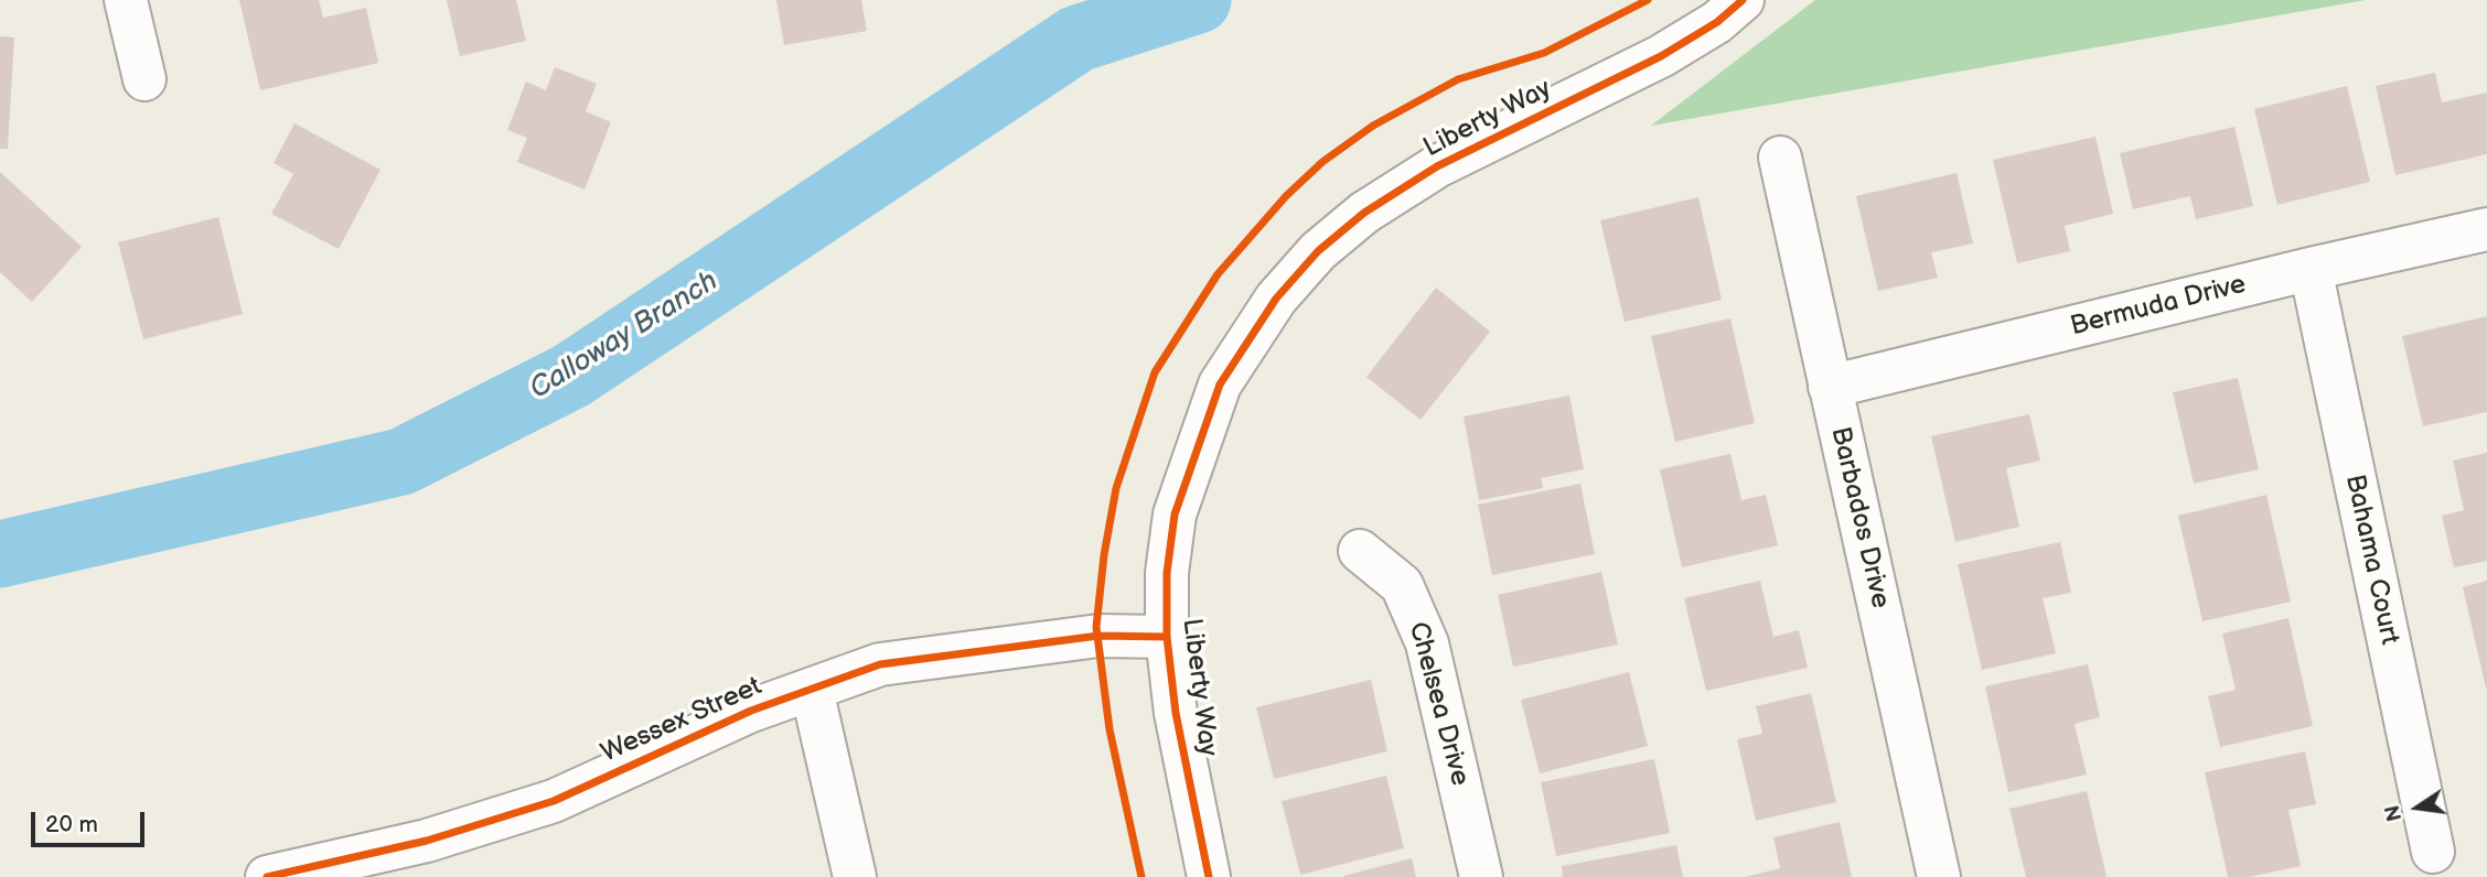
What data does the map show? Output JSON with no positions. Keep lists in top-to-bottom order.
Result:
{
  "streets": {
    "street": [
      "Liberty Way",
      "Bermuda Drive",
      "Barbados Drive",
      "Bahama Court",
      "Chelsea Drive",
      "Wessex Street"
    ]
  },
  "crossings": [
    ["Liberty Way", "Wessex Street"],
    ["Bermuda Drive", "Barbados Drive"],
    ["Bermuda Drive", "Bahama Court"]
  ],
  "water": ["Calloway Branch"],
  "scale_bar": "20 m",
  "north": "left"
}
